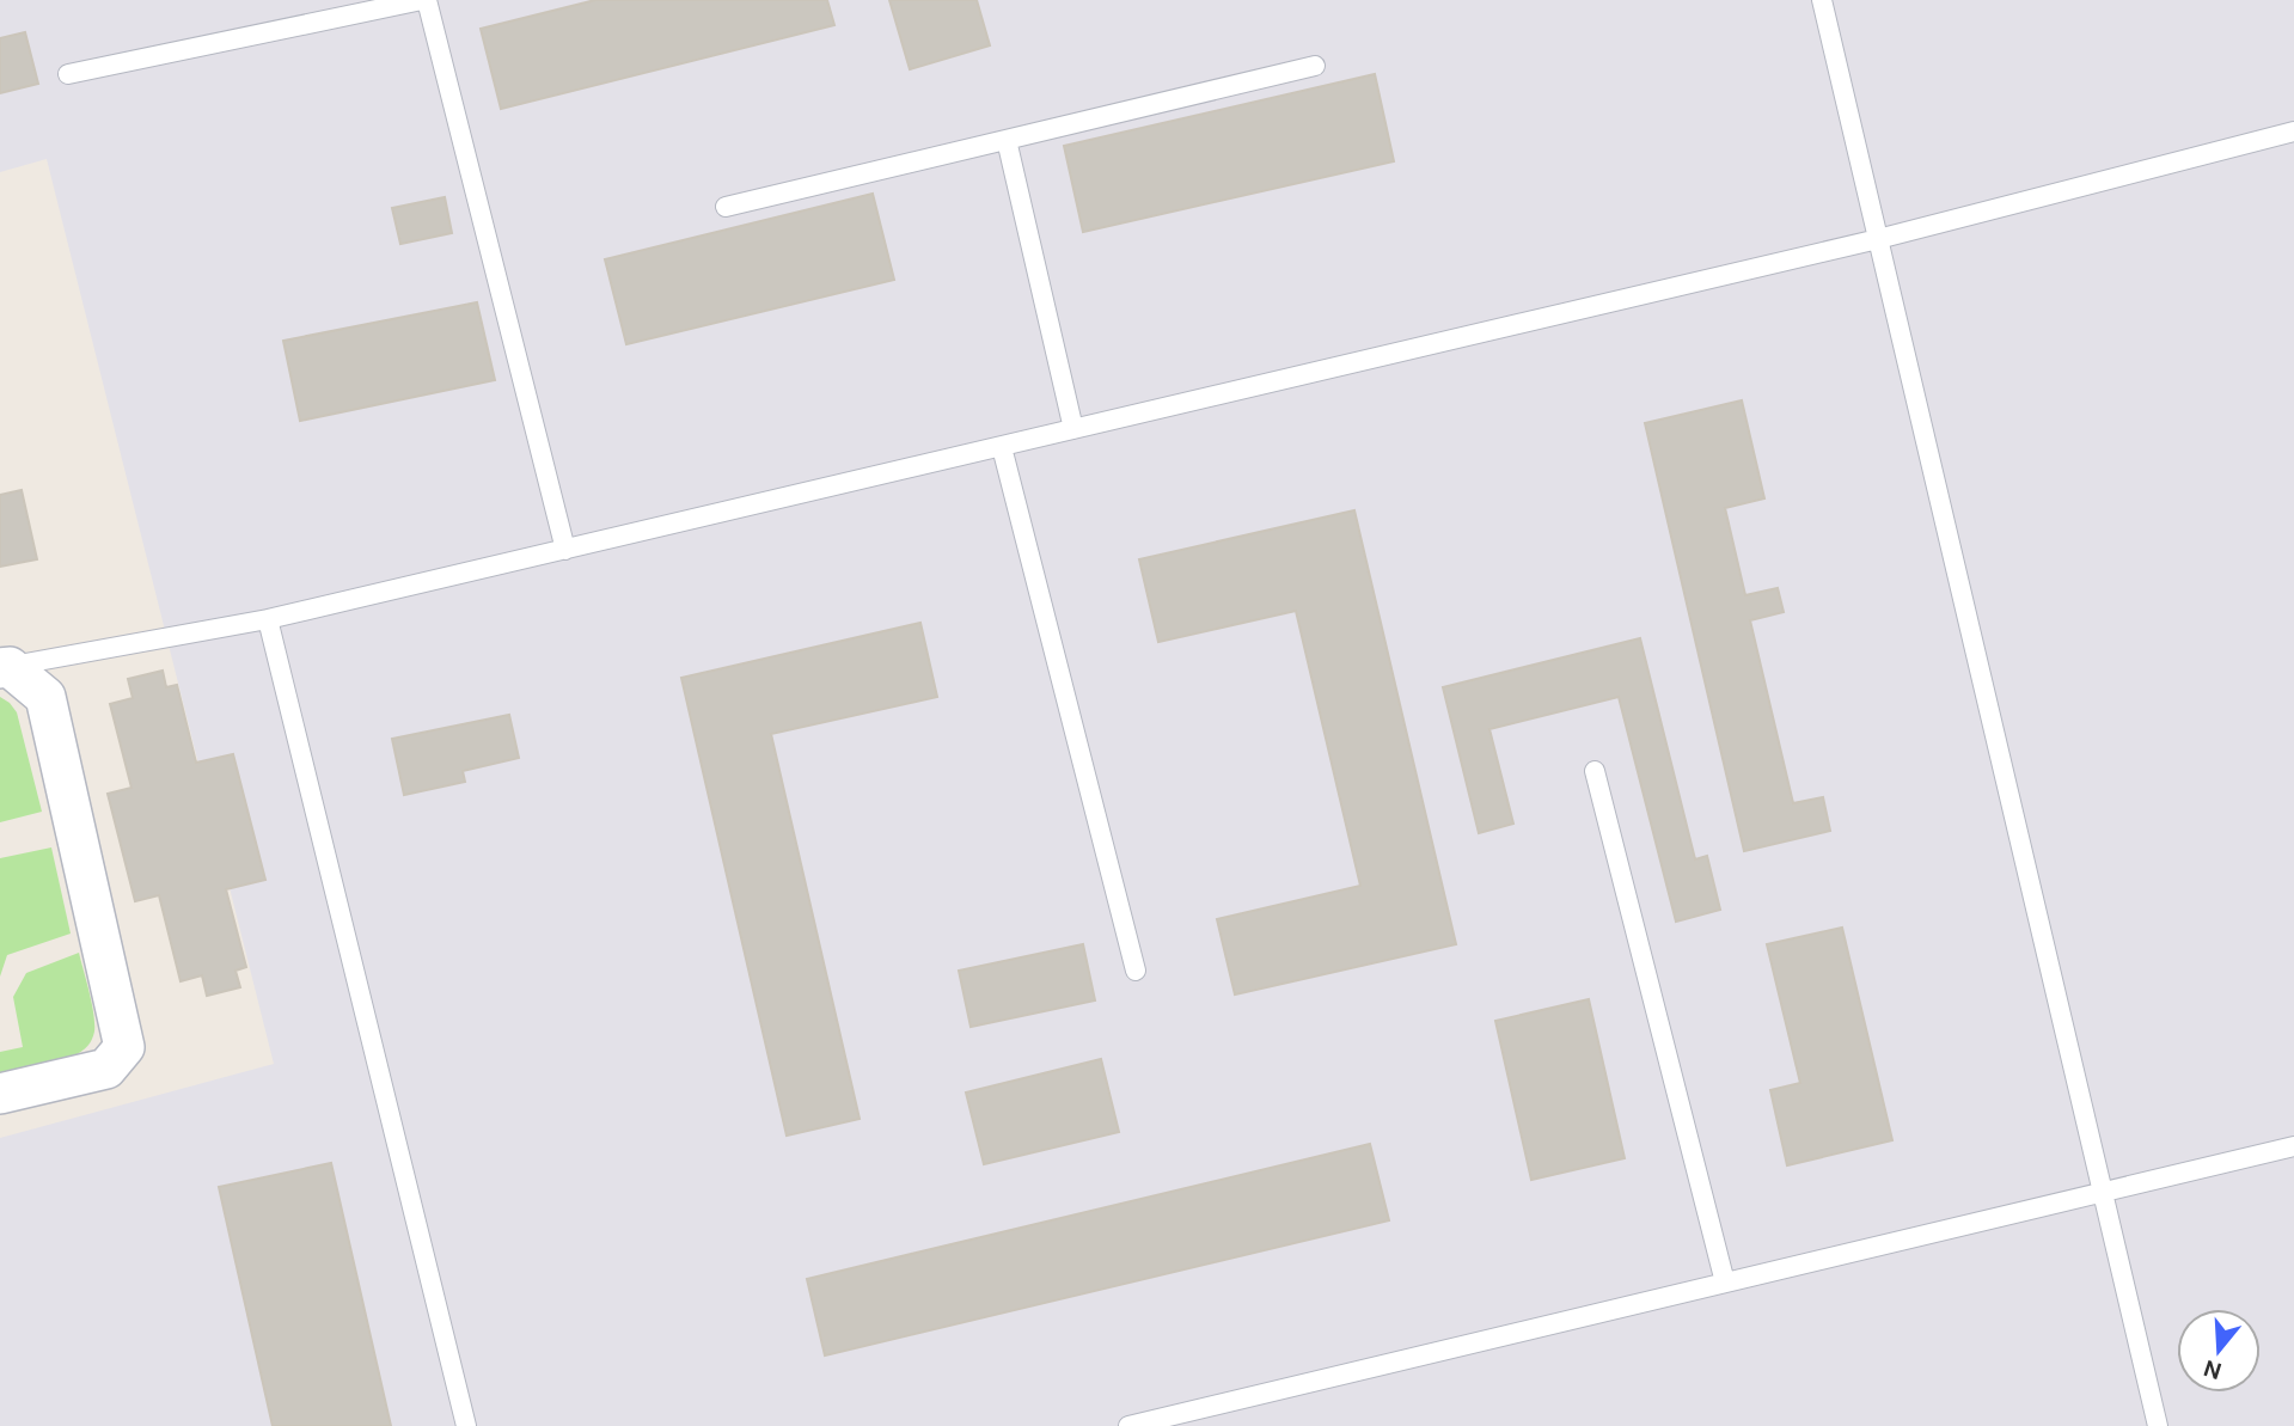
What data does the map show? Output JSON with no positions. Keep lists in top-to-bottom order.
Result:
{
  "north": "bottom"
}
